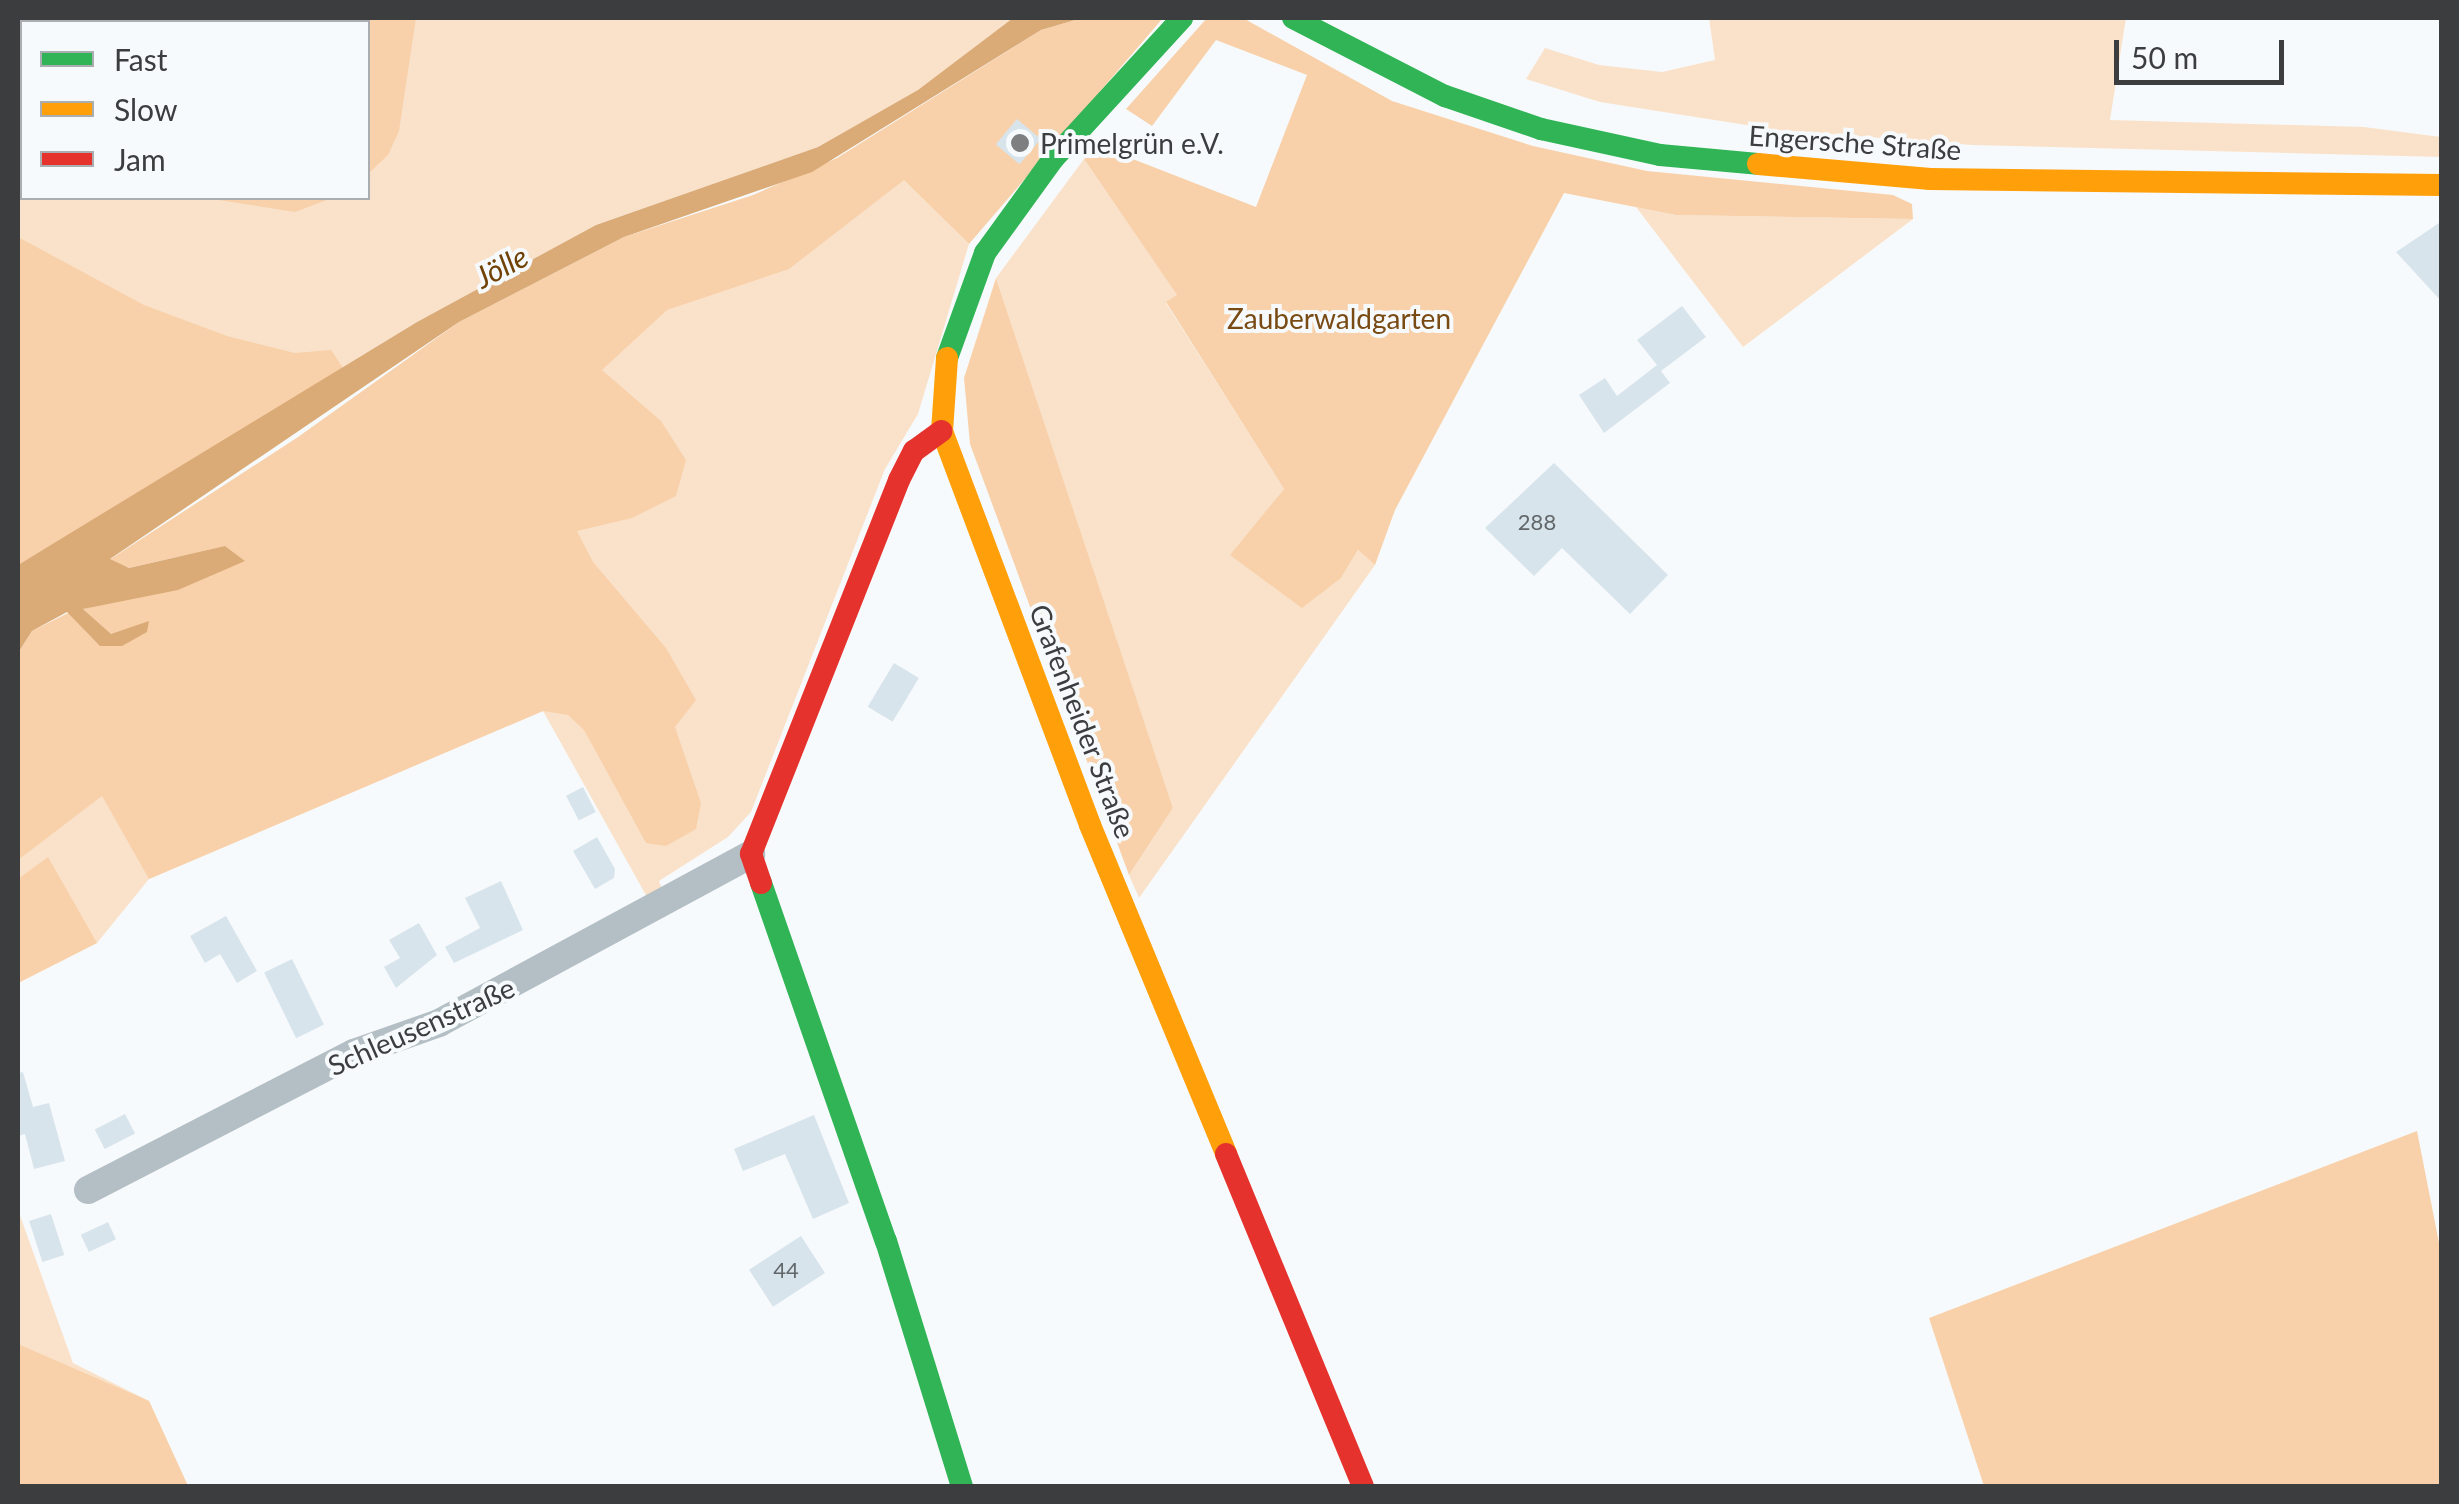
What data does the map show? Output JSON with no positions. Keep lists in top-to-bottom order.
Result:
{
  "streets": {
    "street": ["Engersche Straße", "Grafenheider Straße", "Schleusenstraße"]
  },
  "water": ["Jölle"],
  "parks": ["Zauberwaldgarten"],
  "places": ["Primelgrün e.V."],
  "house_numbers": ["288", "44"],
  "legend": ["Fast", "Slow", "Jam"],
  "scale_bar": "50 m"
}
